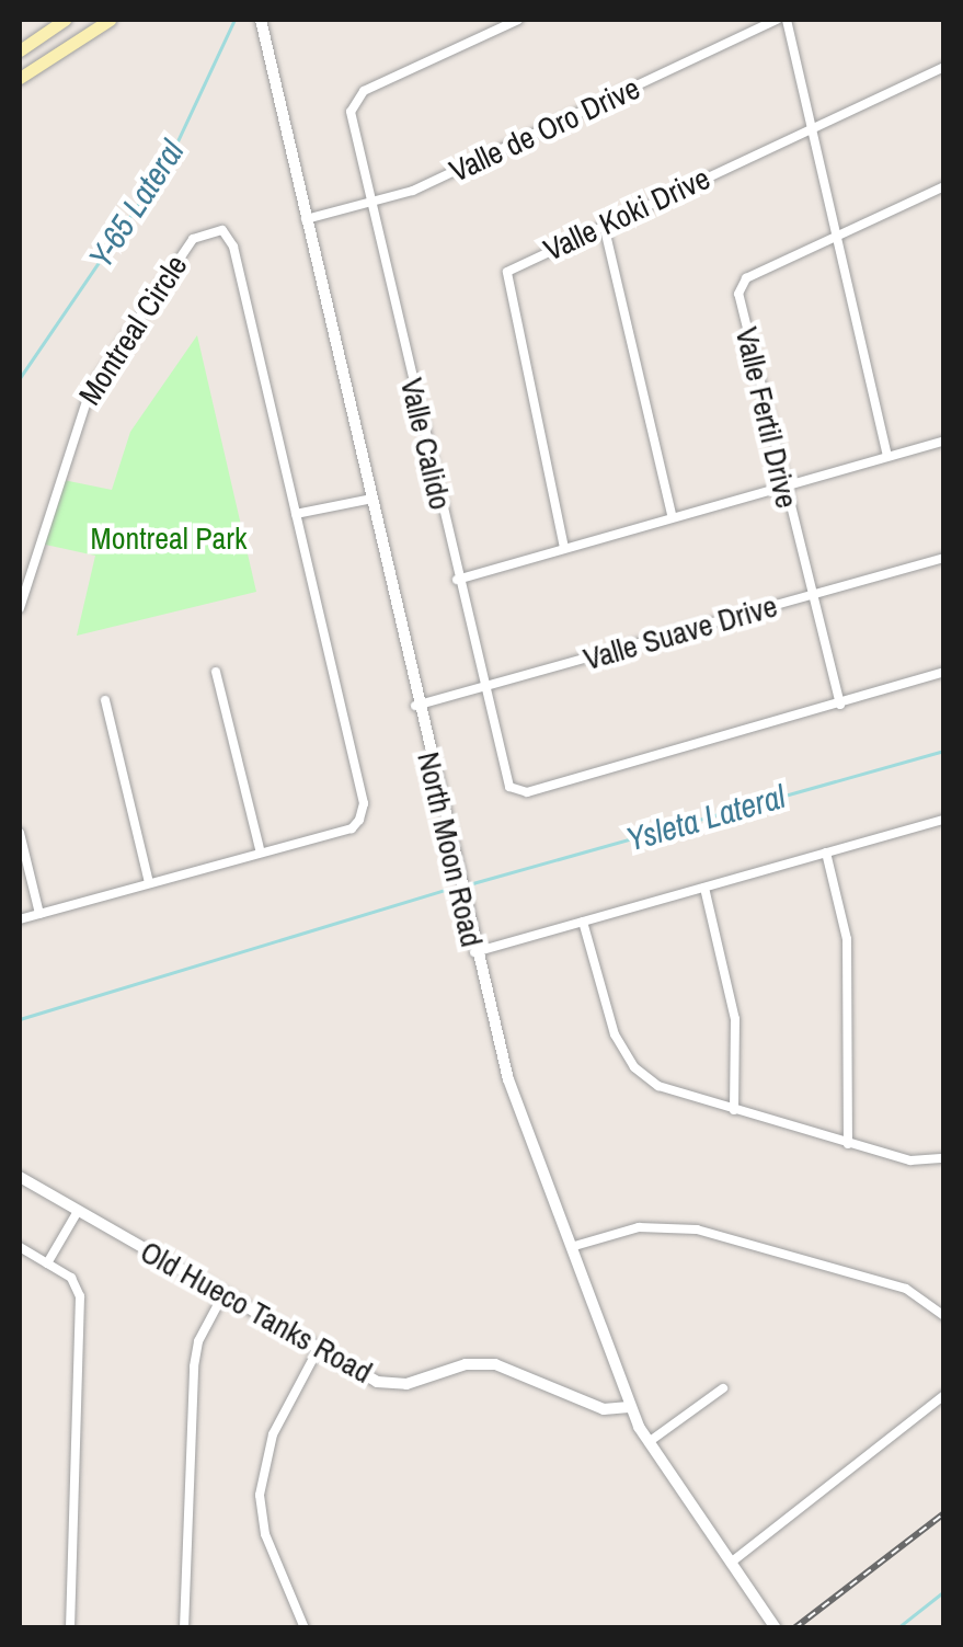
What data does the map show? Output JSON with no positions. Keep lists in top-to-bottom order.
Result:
{
  "streets": {
    "street": [
      "Valle de Oro Drive",
      "Valle Koki Drive",
      "Montreal Circle",
      "Valle Fertil Drive",
      "Valle Calido",
      "Valle Suave Drive",
      "North Moon Road",
      "Old Hueco Tanks Road"
    ]
  },
  "crossings": [
    ["Valle de Oro Drive", "Valle Calido"],
    ["Valle de Oro Drive", "North Moon Road"],
    ["Valle Fertil Drive", "Valle Calido"],
    ["Valle Fertil Drive", "Valle Suave Drive"],
    ["Valle Calido", "Valle Suave Drive"],
    ["Valle Suave Drive", "North Moon Road"],
    ["North Moon Road", "Old Hueco Tanks Road"]
  ],
  "water": ["Y-65 Lateral", "Ysleta Lateral"],
  "parks": ["Montreal Park"]
}
